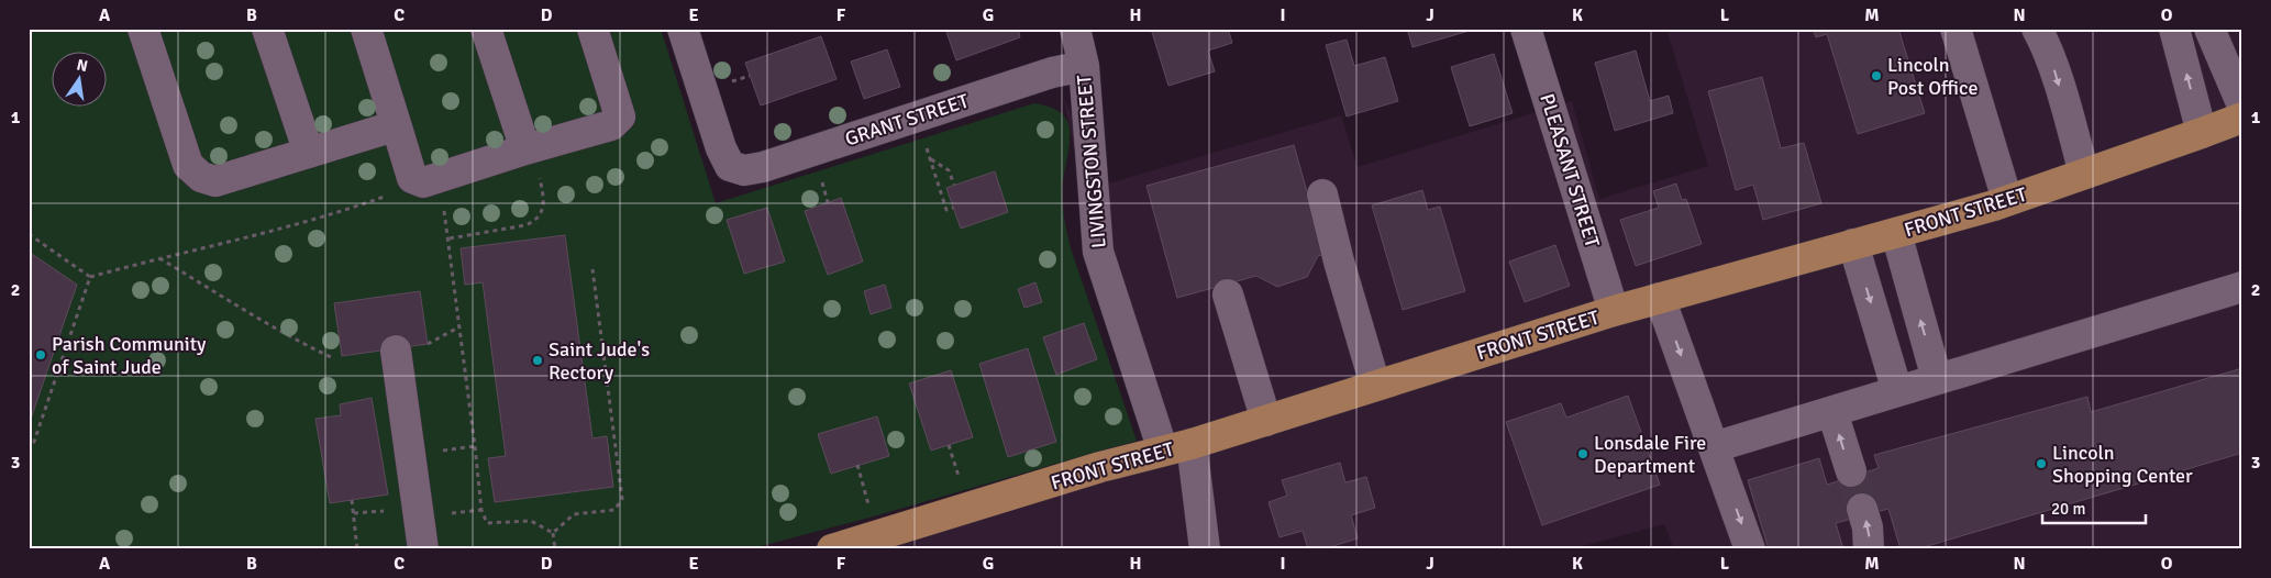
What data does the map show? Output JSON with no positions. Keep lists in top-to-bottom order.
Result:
{
  "streets": {
    "main road": ["FRONT STREET"],
    "street": ["GRANT STREET", "LIVINGSTON STREET", "PLEASANT STREET"]
  },
  "crossings": [
    ["GRANT STREET", "LIVINGSTON STREET"],
    ["LIVINGSTON STREET", "FRONT STREET"],
    ["PLEASANT STREET", "FRONT STREET"]
  ],
  "places": [
    "Lincoln Post Office",
    "Parish Community of Saint Jude",
    "Saint Jude's Rectory",
    "Lonsdale Fire Department",
    "Lincoln Shopping Center"
  ],
  "scale_bar": "20 m",
  "north": "top",
  "grid": {
    "columns": [
      "A",
      "B",
      "C",
      "D",
      "E",
      "F",
      "G",
      "H",
      "I",
      "J",
      "K",
      "L",
      "M",
      "N",
      "O"
    ],
    "rows": ["1", "2", "3"]
  }
}
